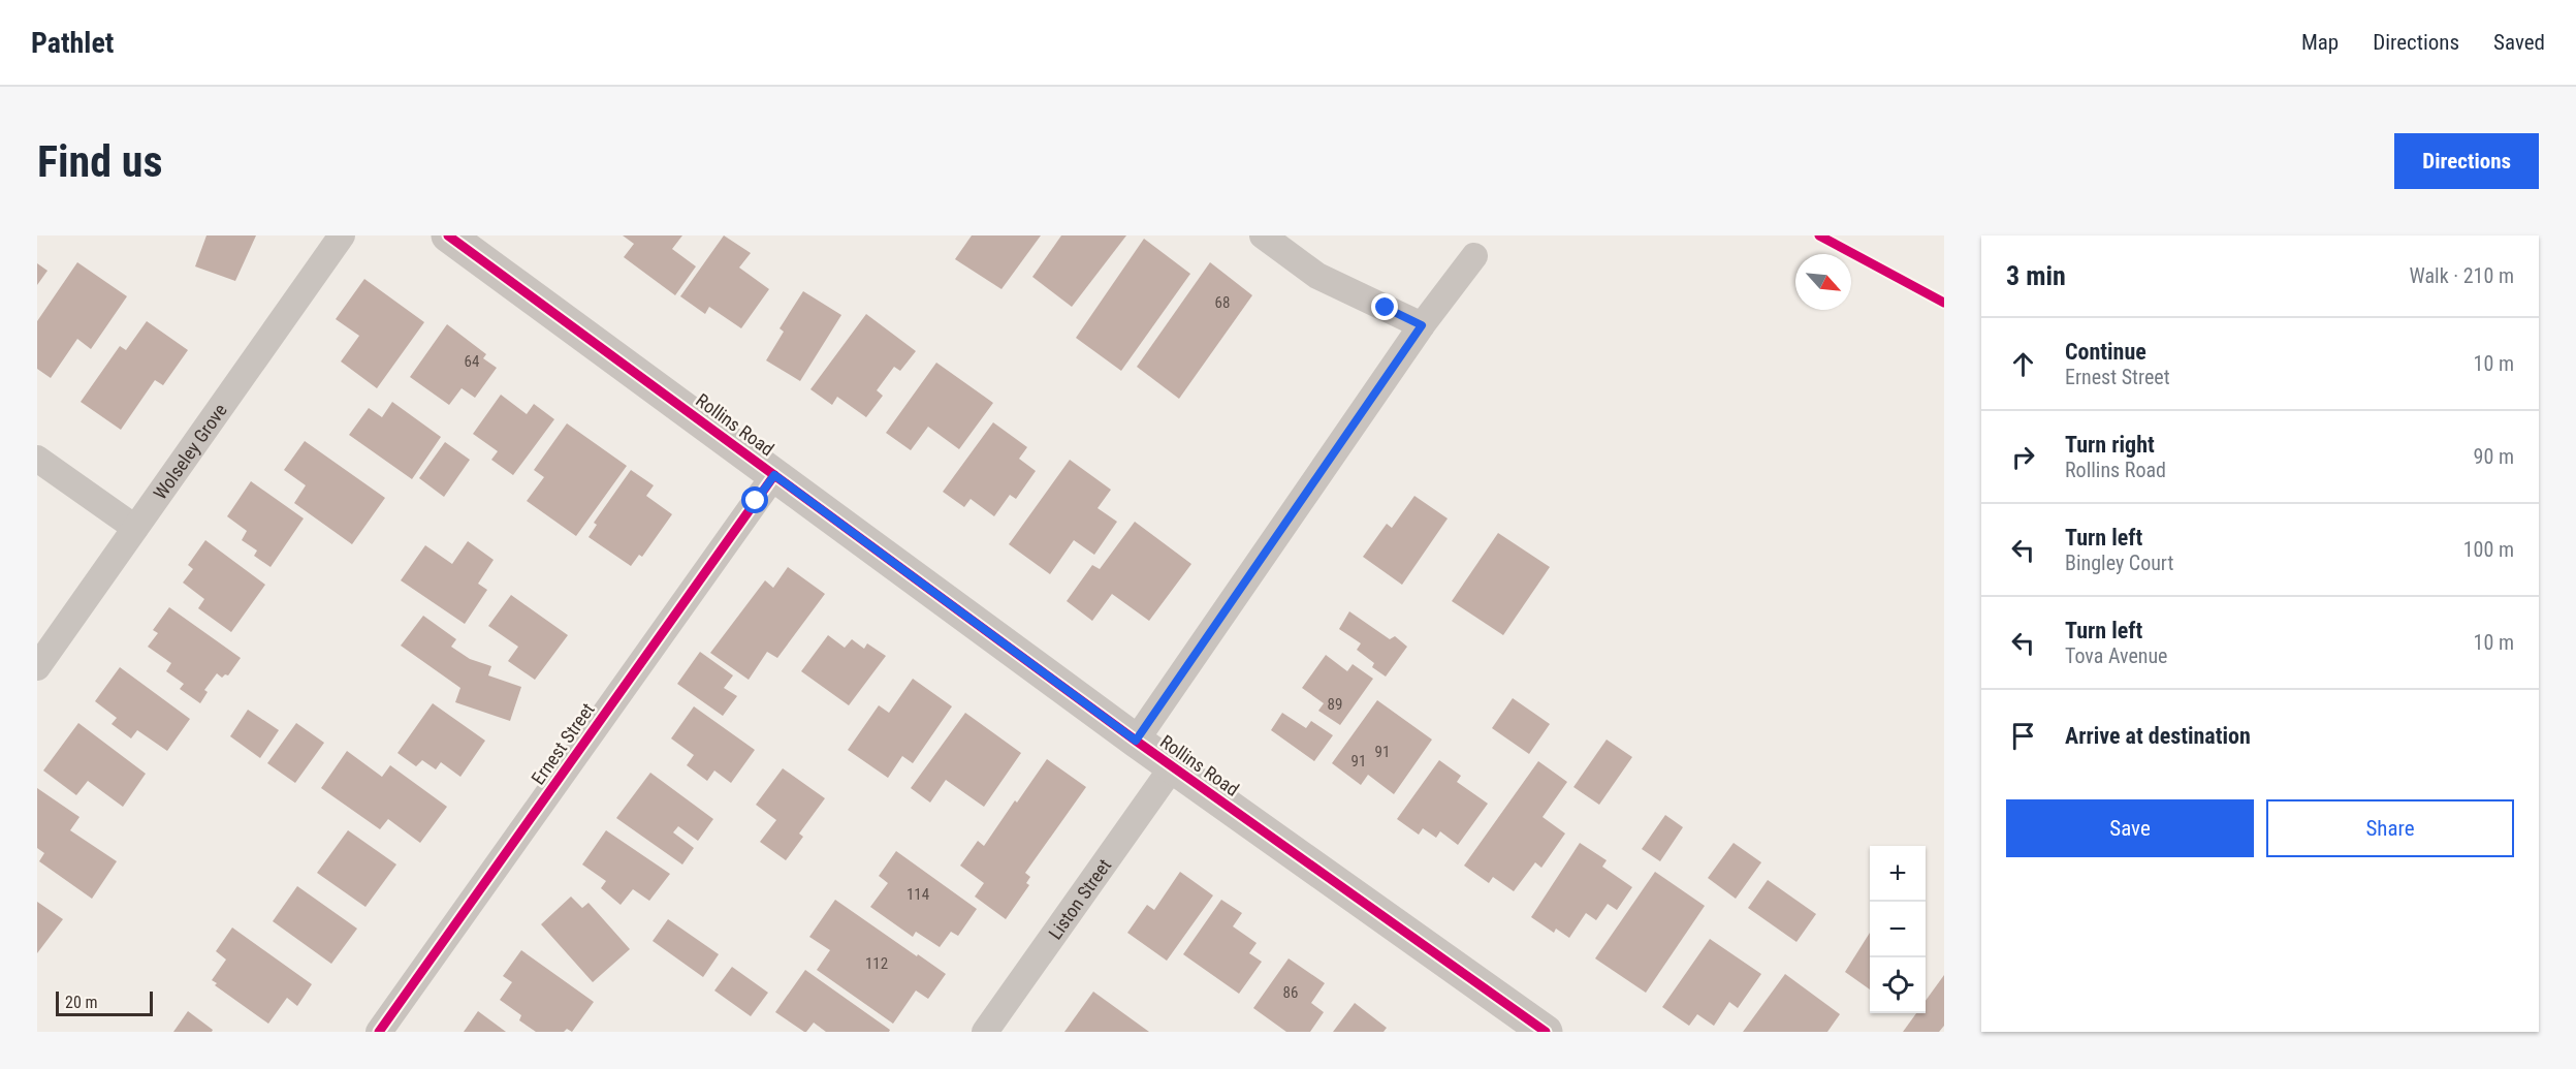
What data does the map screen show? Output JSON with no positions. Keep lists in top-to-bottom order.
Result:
{
  "streets": {
    "street": [
      "Rollins Road",
      "Wolseley Grove",
      "Ernest Street",
      "Liston Street"
    ]
  },
  "crossings": [
    ["Rollins Road", "Ernest Street"],
    ["Rollins Road", "Liston Street"]
  ],
  "house_numbers": [
    "68",
    "64",
    "89",
    "91",
    "91",
    "114",
    "112",
    "86"
  ],
  "scale_bar": "20 m",
  "north": "bottom right",
  "page": {
    "header": "Pathlet",
    "nav": ["Map", "Directions", "Saved"],
    "buttons": [
      "Directions",
      ["Save", "Share"]
    ],
    "title": "Find us",
    "heading": ["3 min", "Walk · 210 m"],
    "list": [
      ["Continue", "Ernest Street", "10 m"],
      ["Turn right", "Rollins Road", "90 m"],
      ["Turn left", "Bingley Court", "100 m"],
      ["Turn left", "Tova Avenue", "10 m"],
      "Arrive at destination"
    ],
    "map_buttons": ["+", "−"],
    "scale": "20 m"
  }
}
